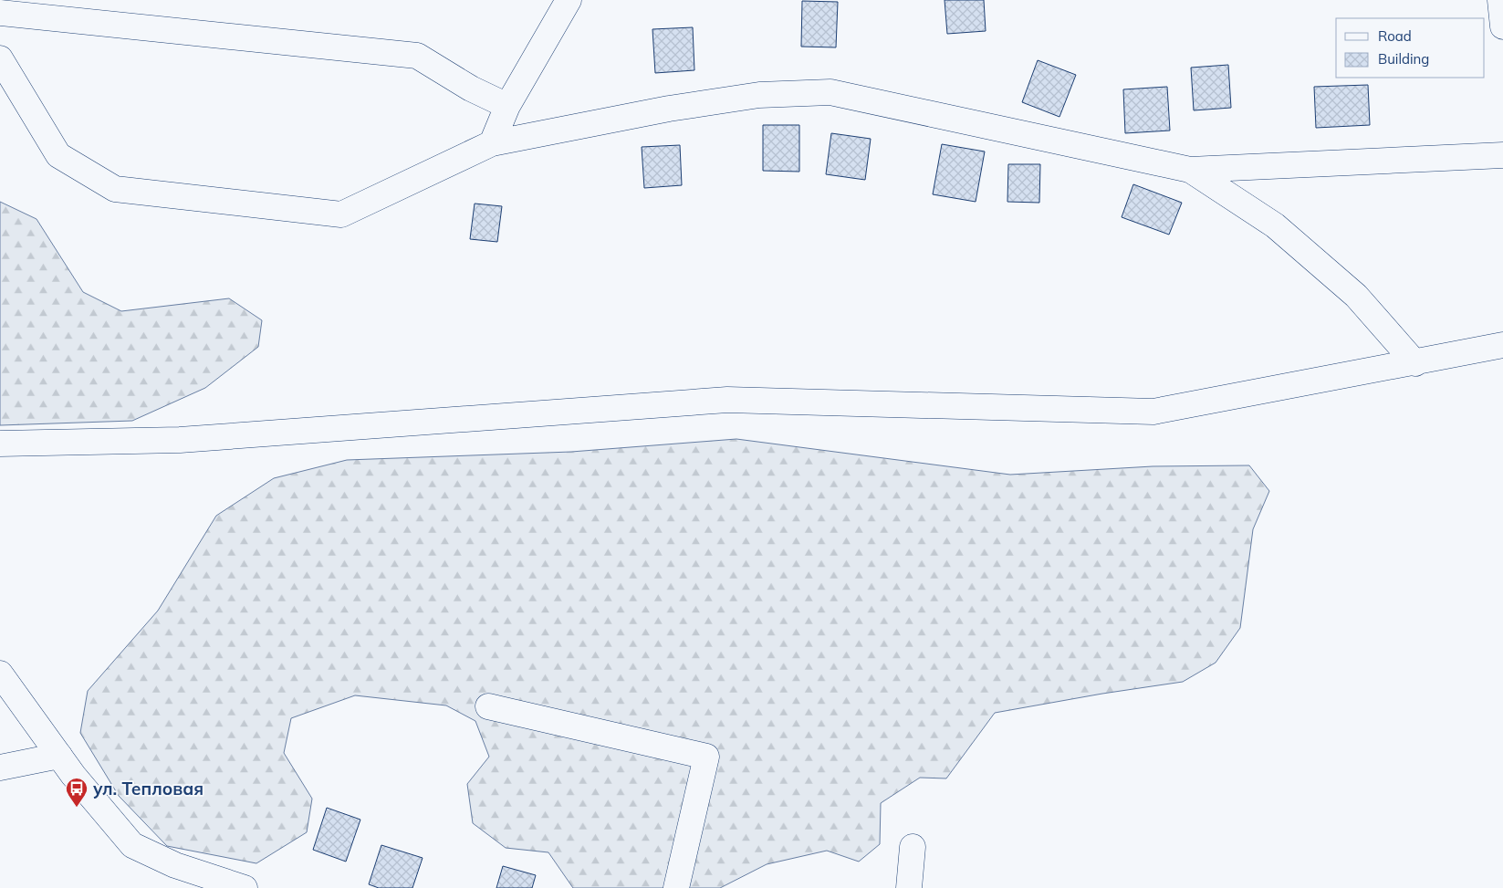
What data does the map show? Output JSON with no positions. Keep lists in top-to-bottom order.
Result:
{
  "places": {
    "bus stop": ["ул. Тепловая"]
  },
  "legend": ["Road", "Building"]
}
